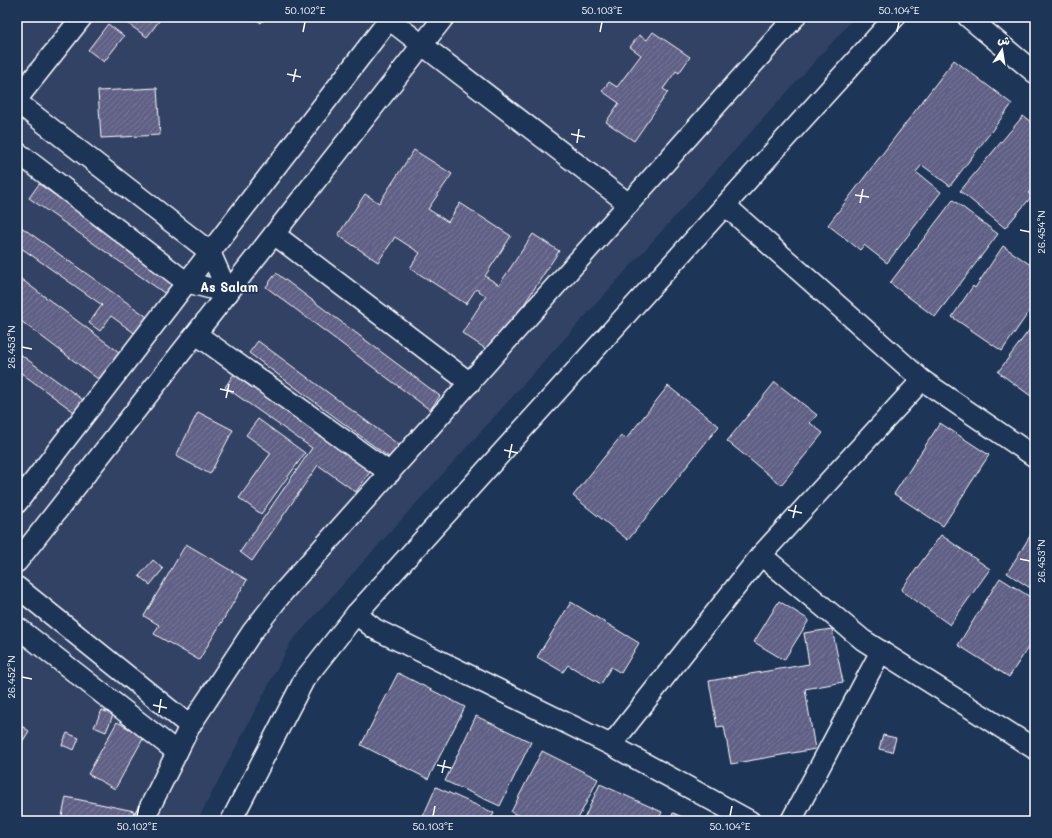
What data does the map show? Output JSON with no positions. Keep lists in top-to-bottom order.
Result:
{
  "districts": ["As Salam"],
  "north": "top",
  "coordinates": [
    "50.102°E",
    "50.103°E",
    "50.104°E",
    "26.454°N",
    "26.453°N",
    "26.452°N"
  ]
}
